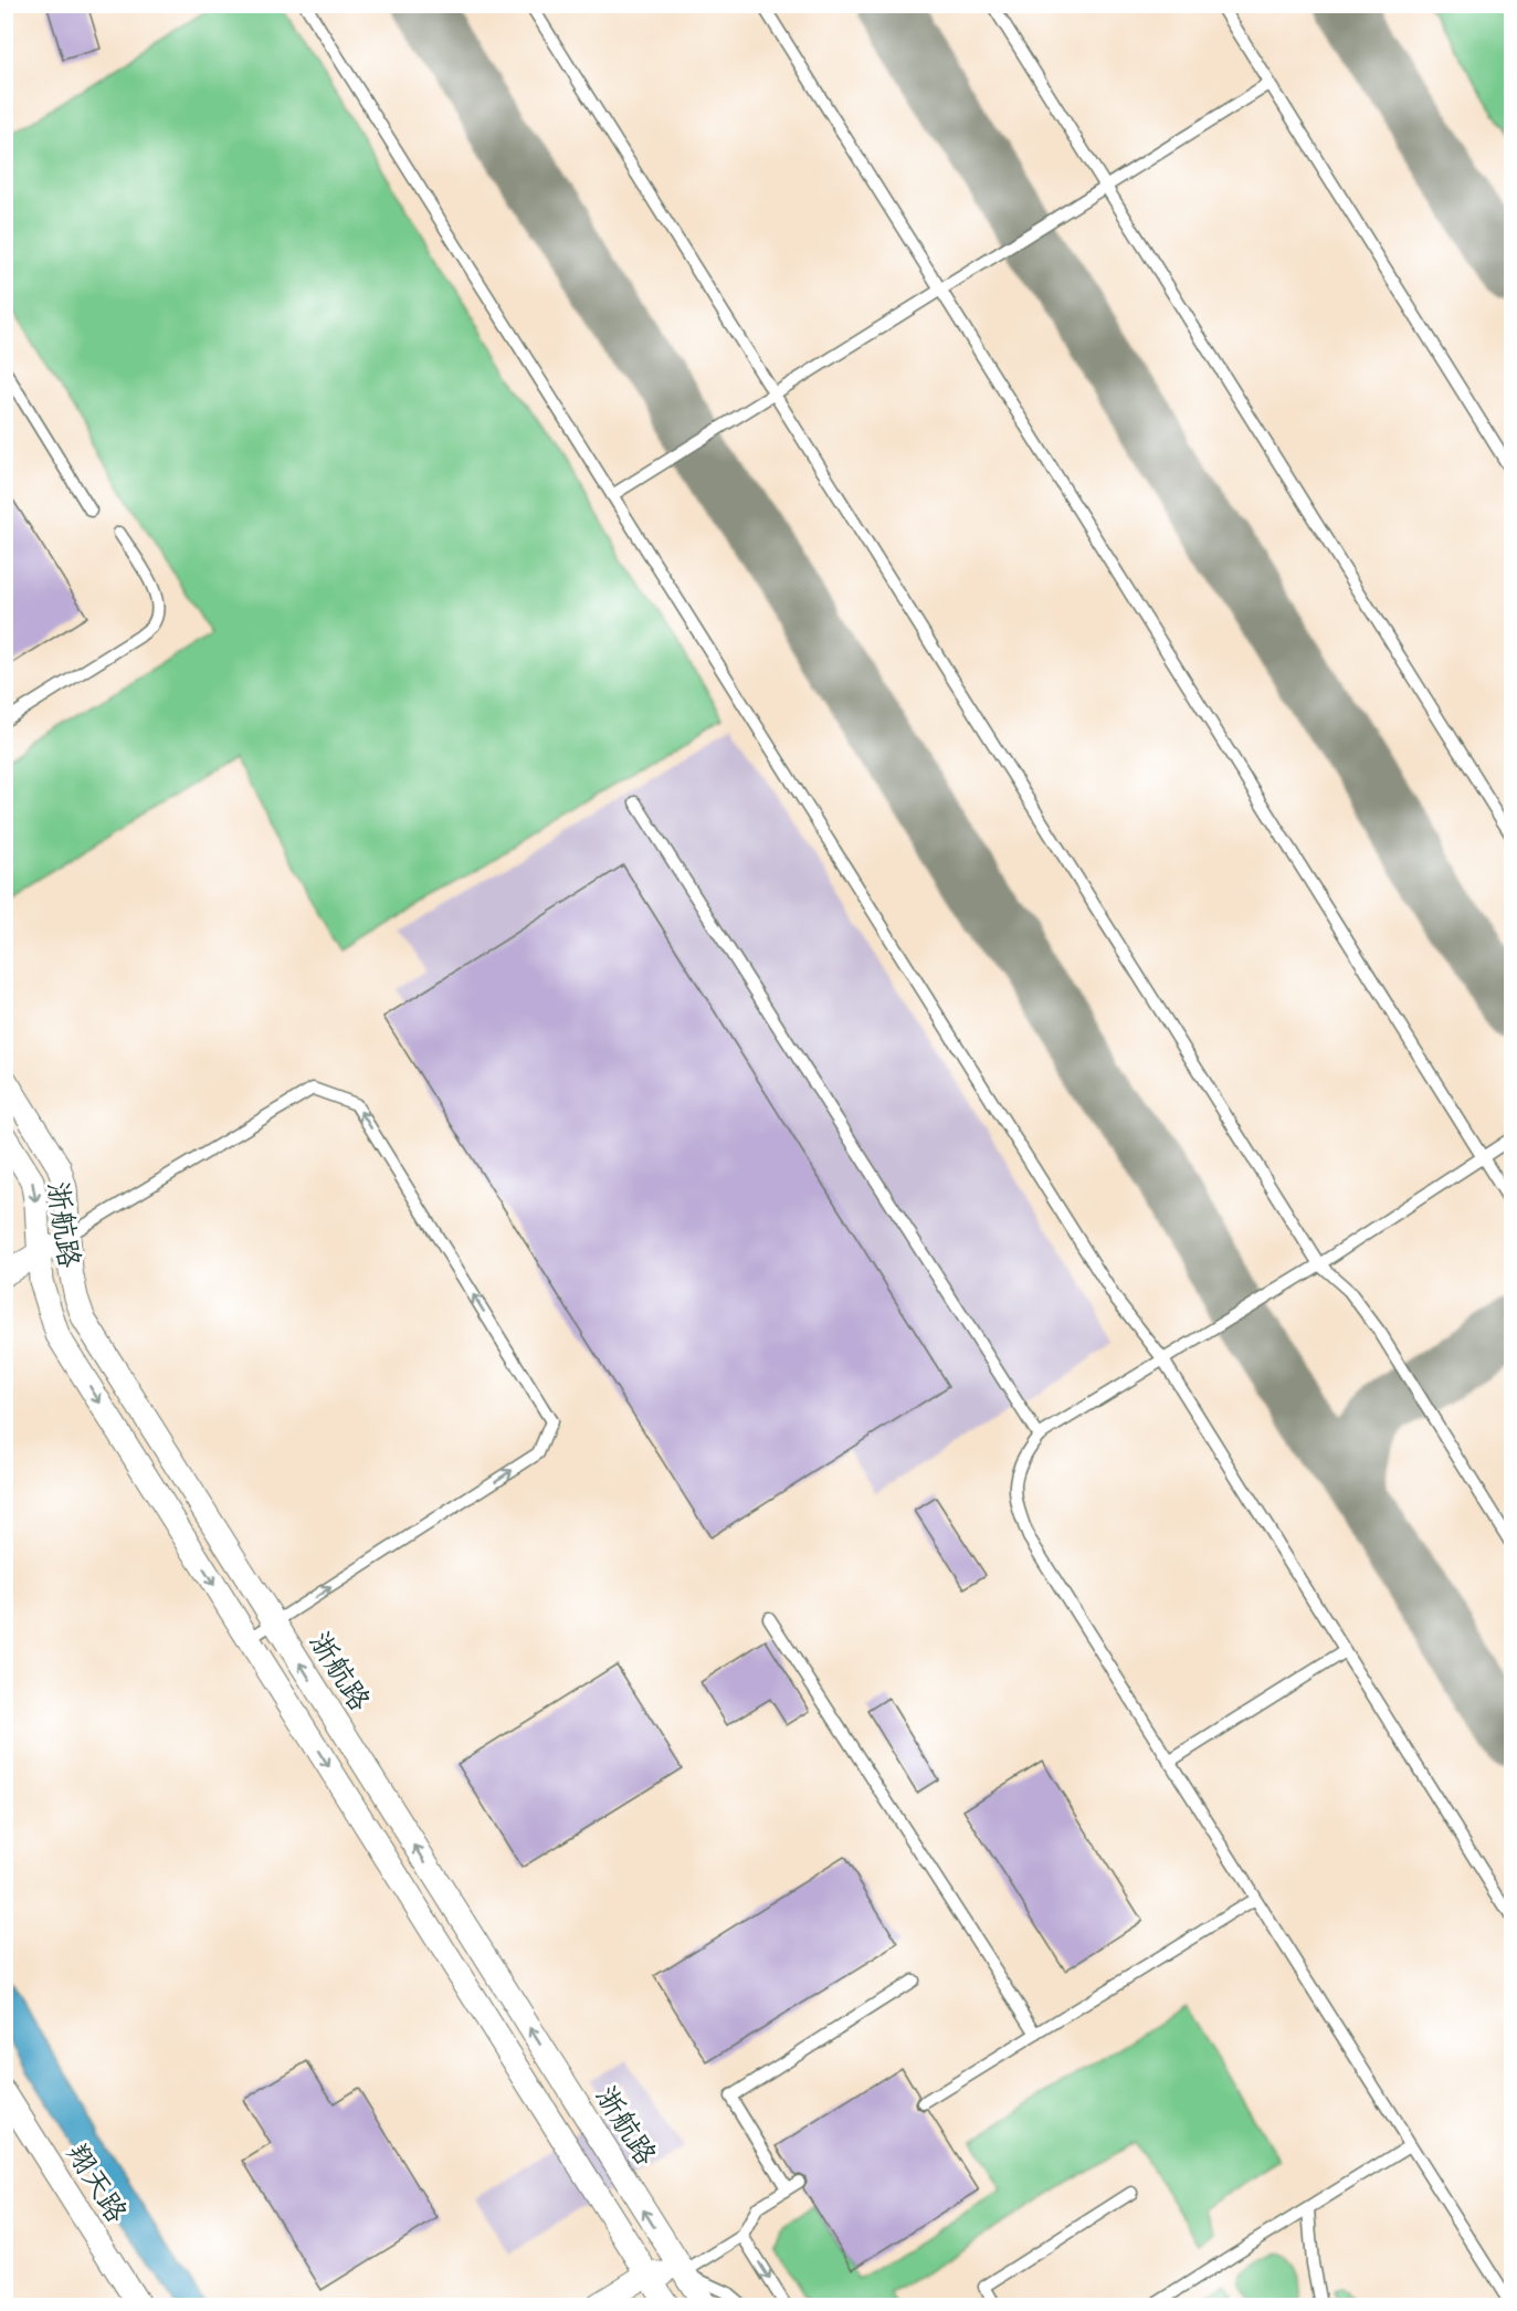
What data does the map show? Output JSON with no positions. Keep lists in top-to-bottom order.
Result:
{
  "streets": {
    "street": ["浙航路", "翔天路"]
  }
}
